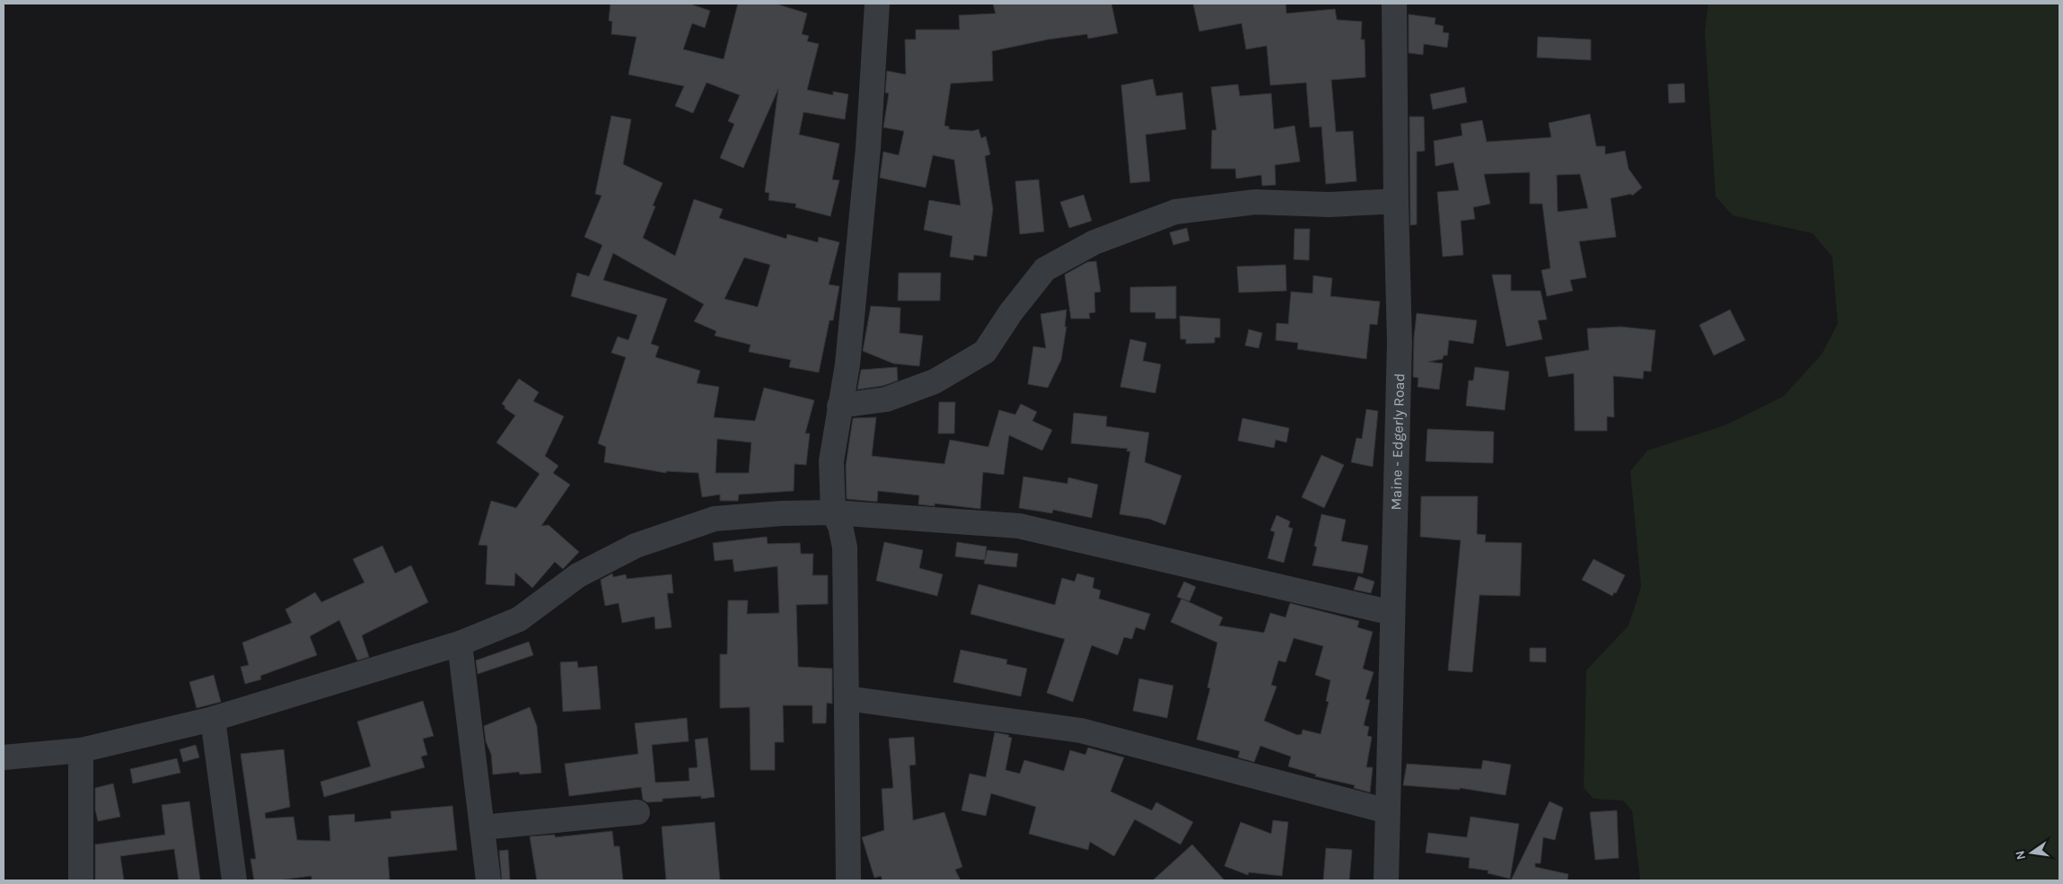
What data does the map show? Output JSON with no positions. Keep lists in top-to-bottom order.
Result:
{
  "streets": {
    "street": ["Maine - Edgerly Road"]
  },
  "north": "left"
}
